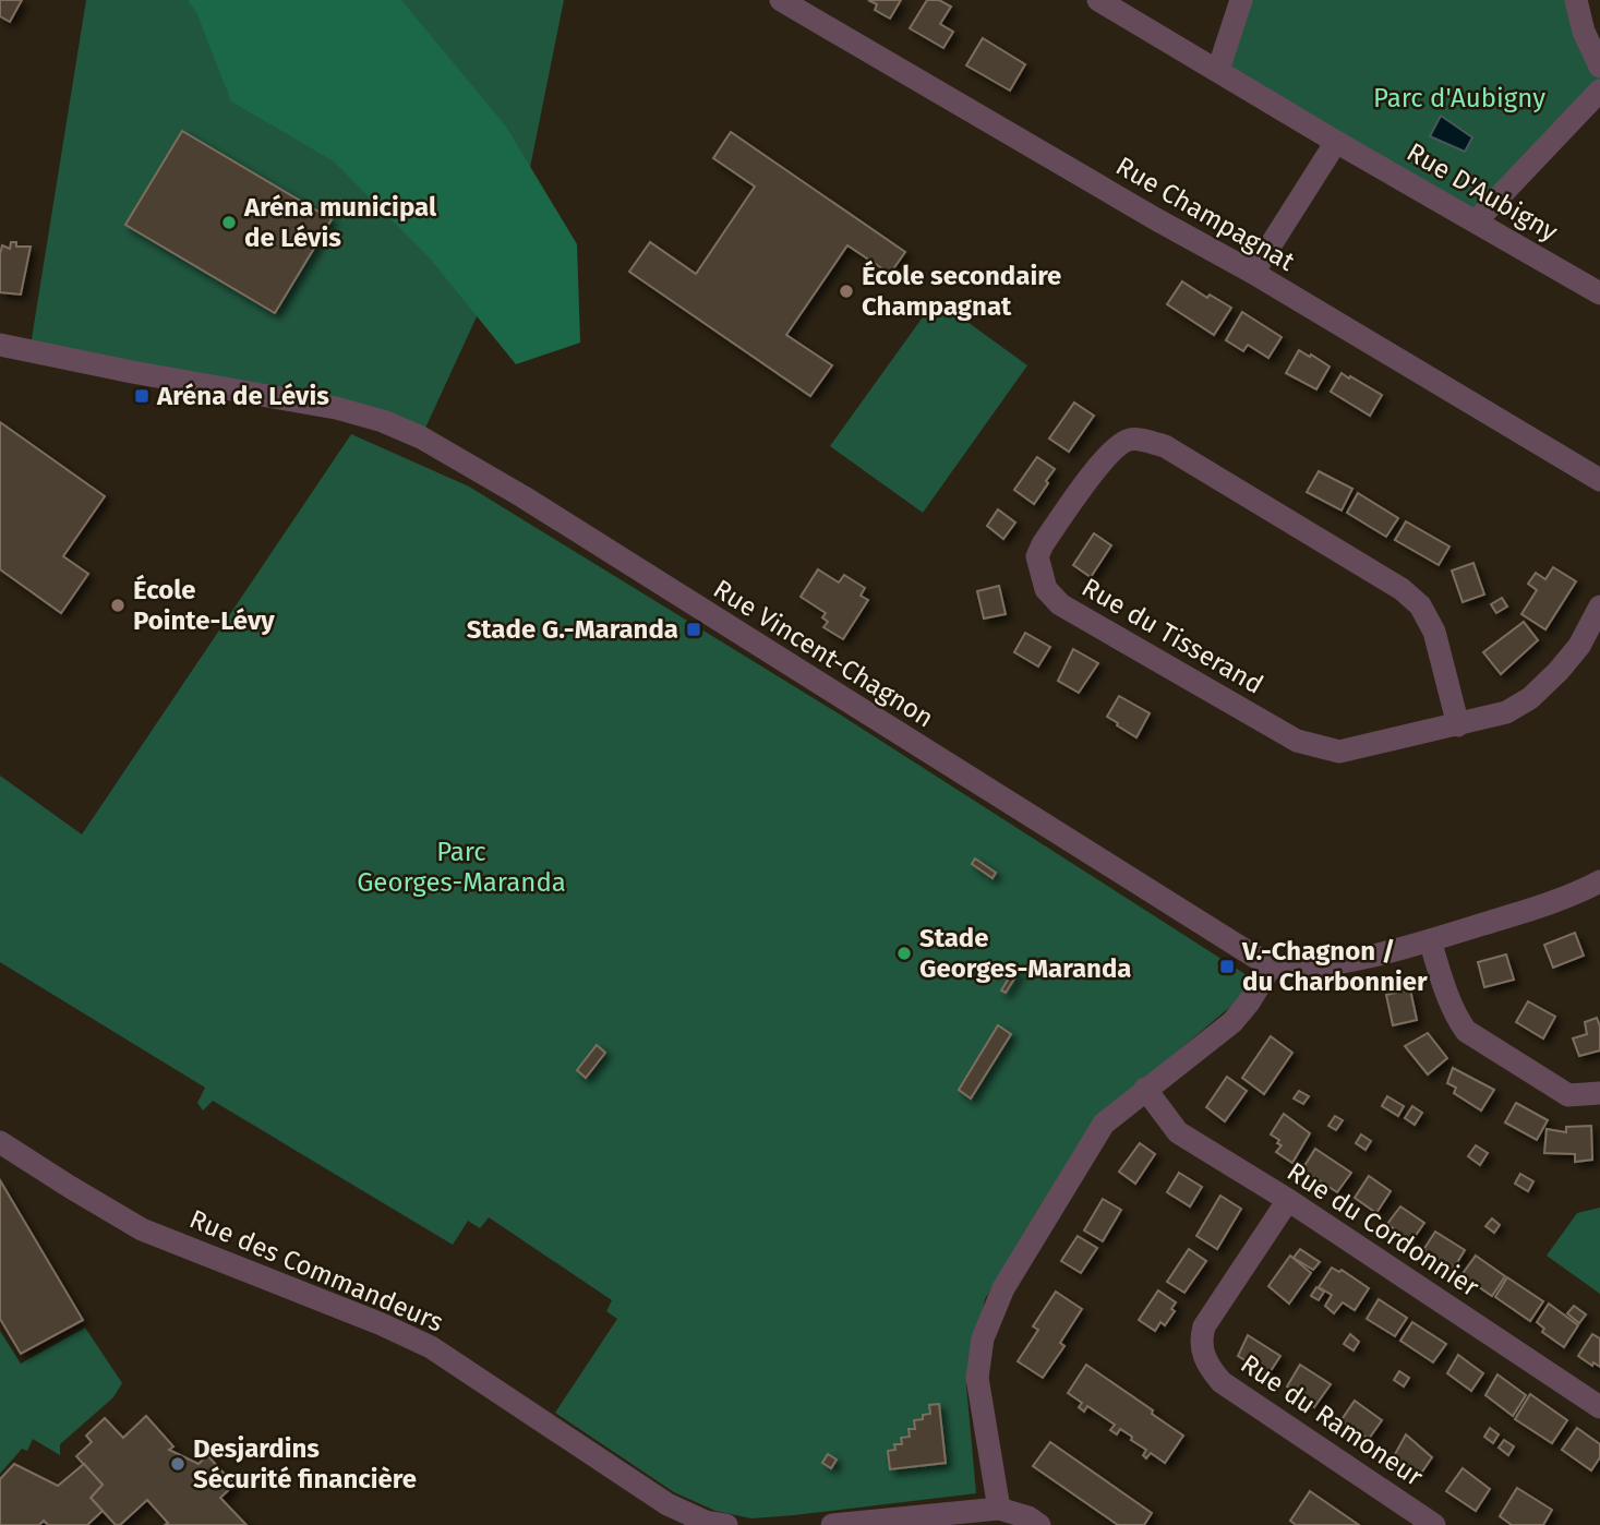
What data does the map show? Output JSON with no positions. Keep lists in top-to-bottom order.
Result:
{
  "streets": {
    "street": [
      "Rue D'Aubigny",
      "Rue Champagnat",
      "Rue du Tisserand",
      "Rue Vincent-Chagnon",
      "Rue du Cordonnier",
      "Rue des Commandeurs",
      "Rue du Ramoneur"
    ]
  },
  "crossings": [
    ["Rue du Cordonnier", "Rue du Ramoneur"]
  ],
  "parks": ["Parc d'Aubigny", "Parc Georges-Maranda"],
  "places": {
    "other": [
      "Aréna municipal de Lévis",
      "École secondaire Champagnat",
      "École Pointe-Lévy",
      "Stade Georges-Maranda",
      "Desjardins Sécurité financière"
    ],
    "transit": ["Aréna de Lévis", "Stade G.-Maranda", "V.-Chagnon / du Charbonnier"]
  }
}
